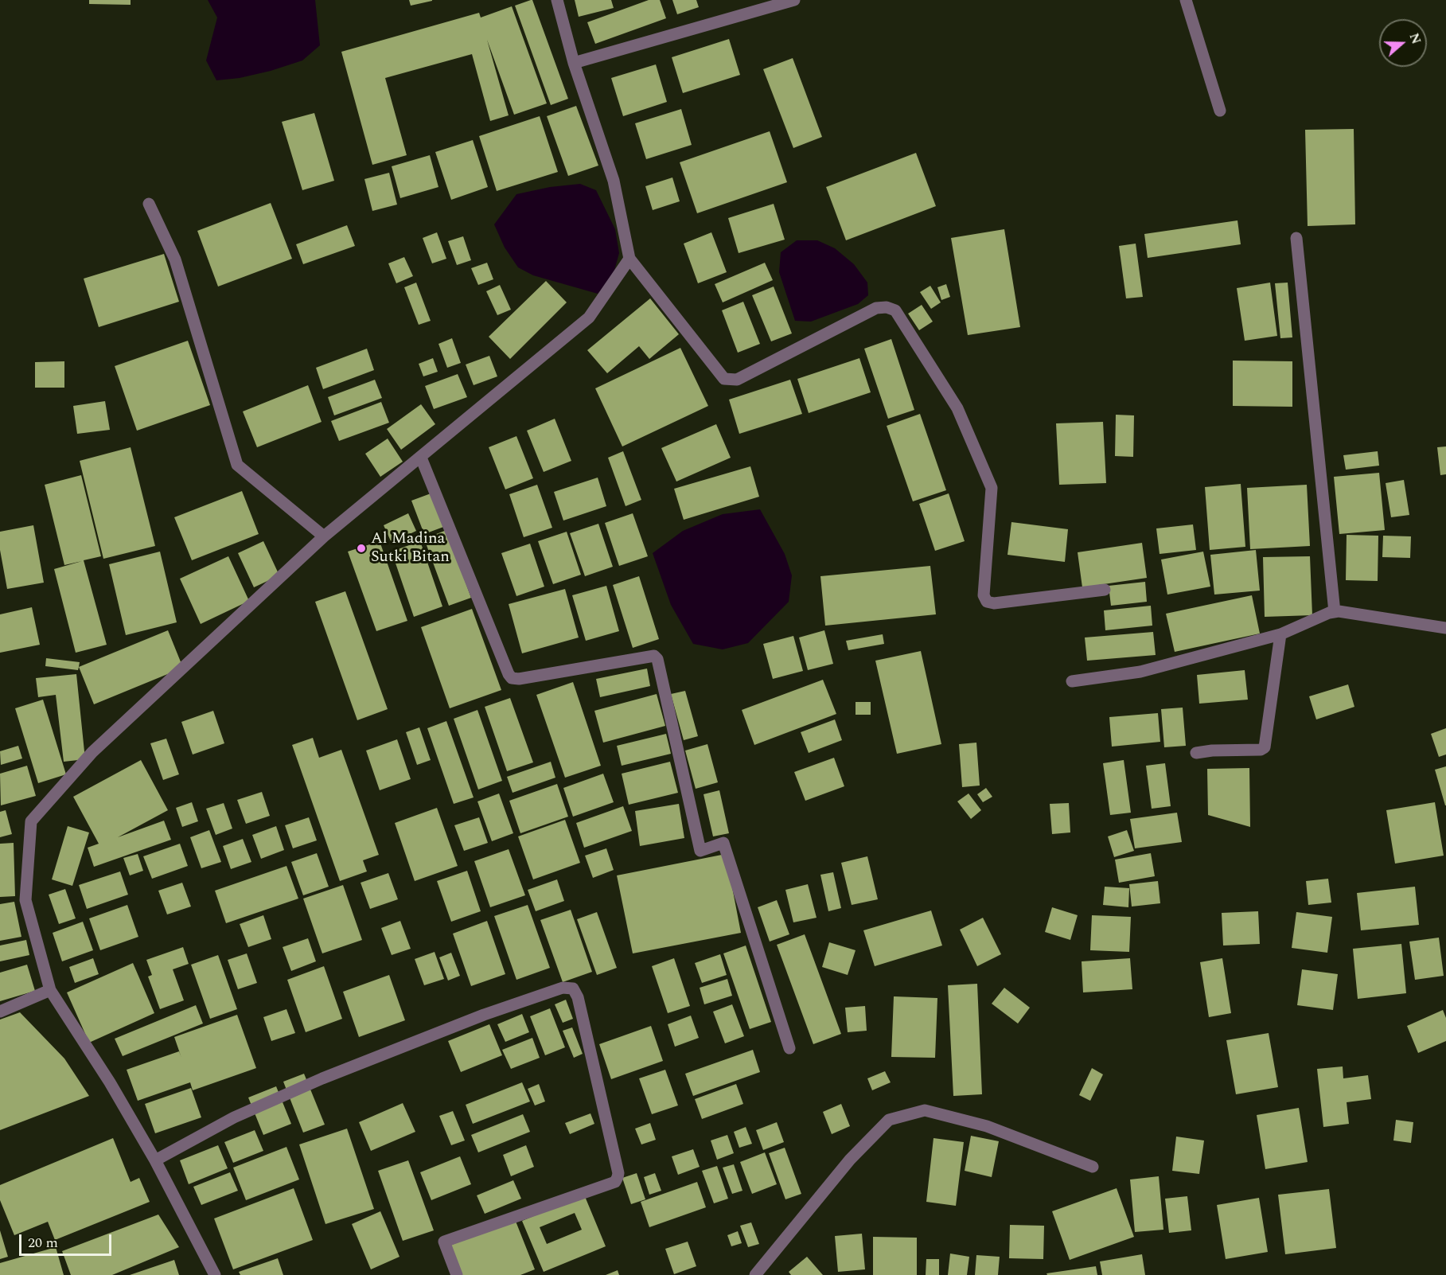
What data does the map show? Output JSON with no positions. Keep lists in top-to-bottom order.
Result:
{
  "places": ["Al Madina Sutki Bitan"],
  "scale_bar": "20 m",
  "north": "right"
}
